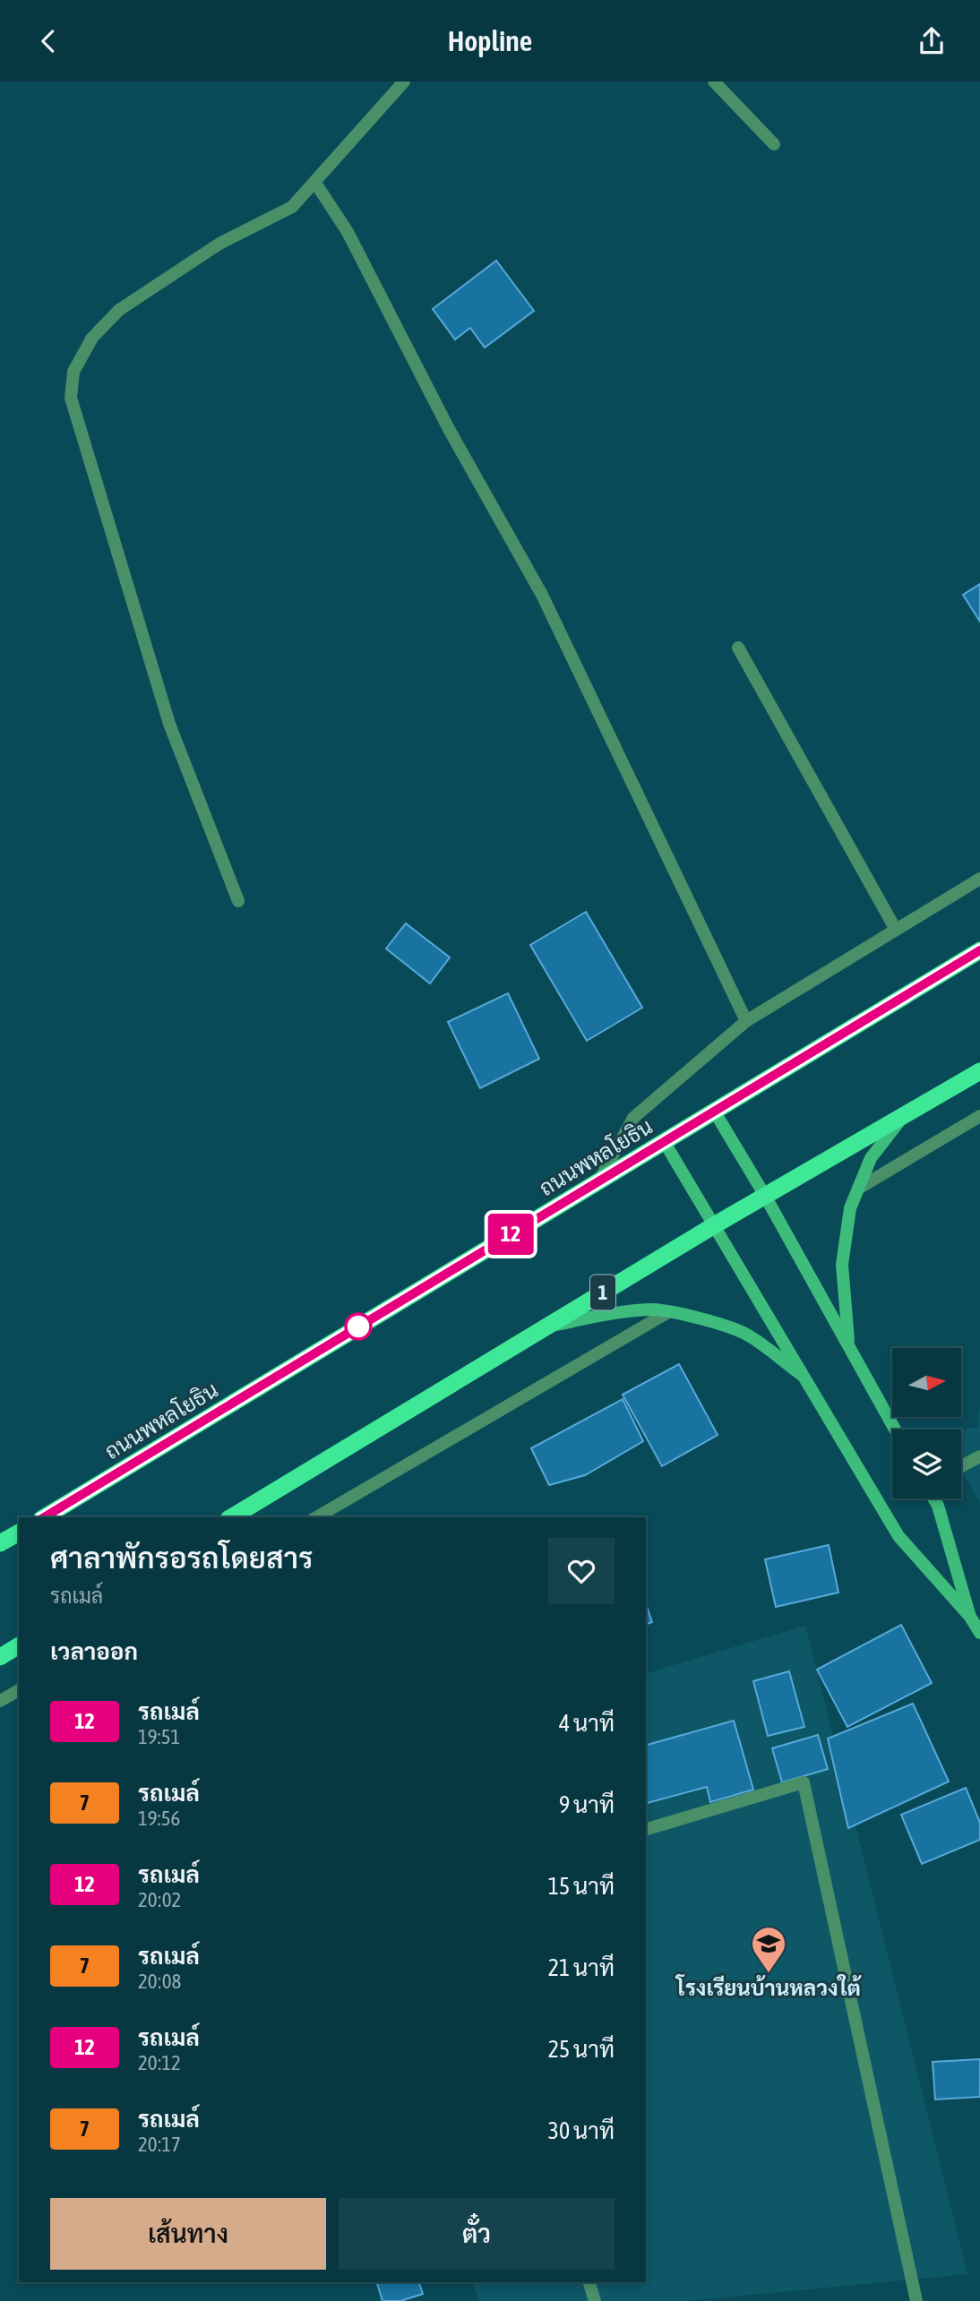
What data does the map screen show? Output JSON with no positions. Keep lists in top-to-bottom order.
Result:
{
  "streets": {
    "highway": ["ถนนพหลโยธิน", "1"]
  },
  "places": {
    "school or university": ["โรงเรียนบ้านหลวงใต้"]
  },
  "lines": ["bus line 12"],
  "north": "right",
  "page": {
    "header": "Hopline",
    "on_map": "12",
    "heading": [
      ["ศาลาพักรอรถโดยสาร", "รถเมล์"],
      "เวลาออก"
    ],
    "list": [
      {
        "mark": "12",
        "name": "รถเมล์",
        "note": "19:51",
        "value": "4 นาที"
      },
      {
        "mark": "7",
        "name": "รถเมล์",
        "note": "19:56",
        "value": "9 นาที"
      },
      {
        "mark": "12",
        "name": "รถเมล์",
        "note": "20:02",
        "value": "15 นาที"
      },
      {
        "mark": "7",
        "name": "รถเมล์",
        "note": "20:08",
        "value": "21 นาที"
      },
      {
        "mark": "12",
        "name": "รถเมล์",
        "note": "20:12",
        "value": "25 นาที"
      },
      {
        "mark": "7",
        "name": "รถเมล์",
        "note": "20:17",
        "value": "30 นาที"
      }
    ],
    "buttons": ["เส้นทาง", "ตั๋ว"]
  }
}
